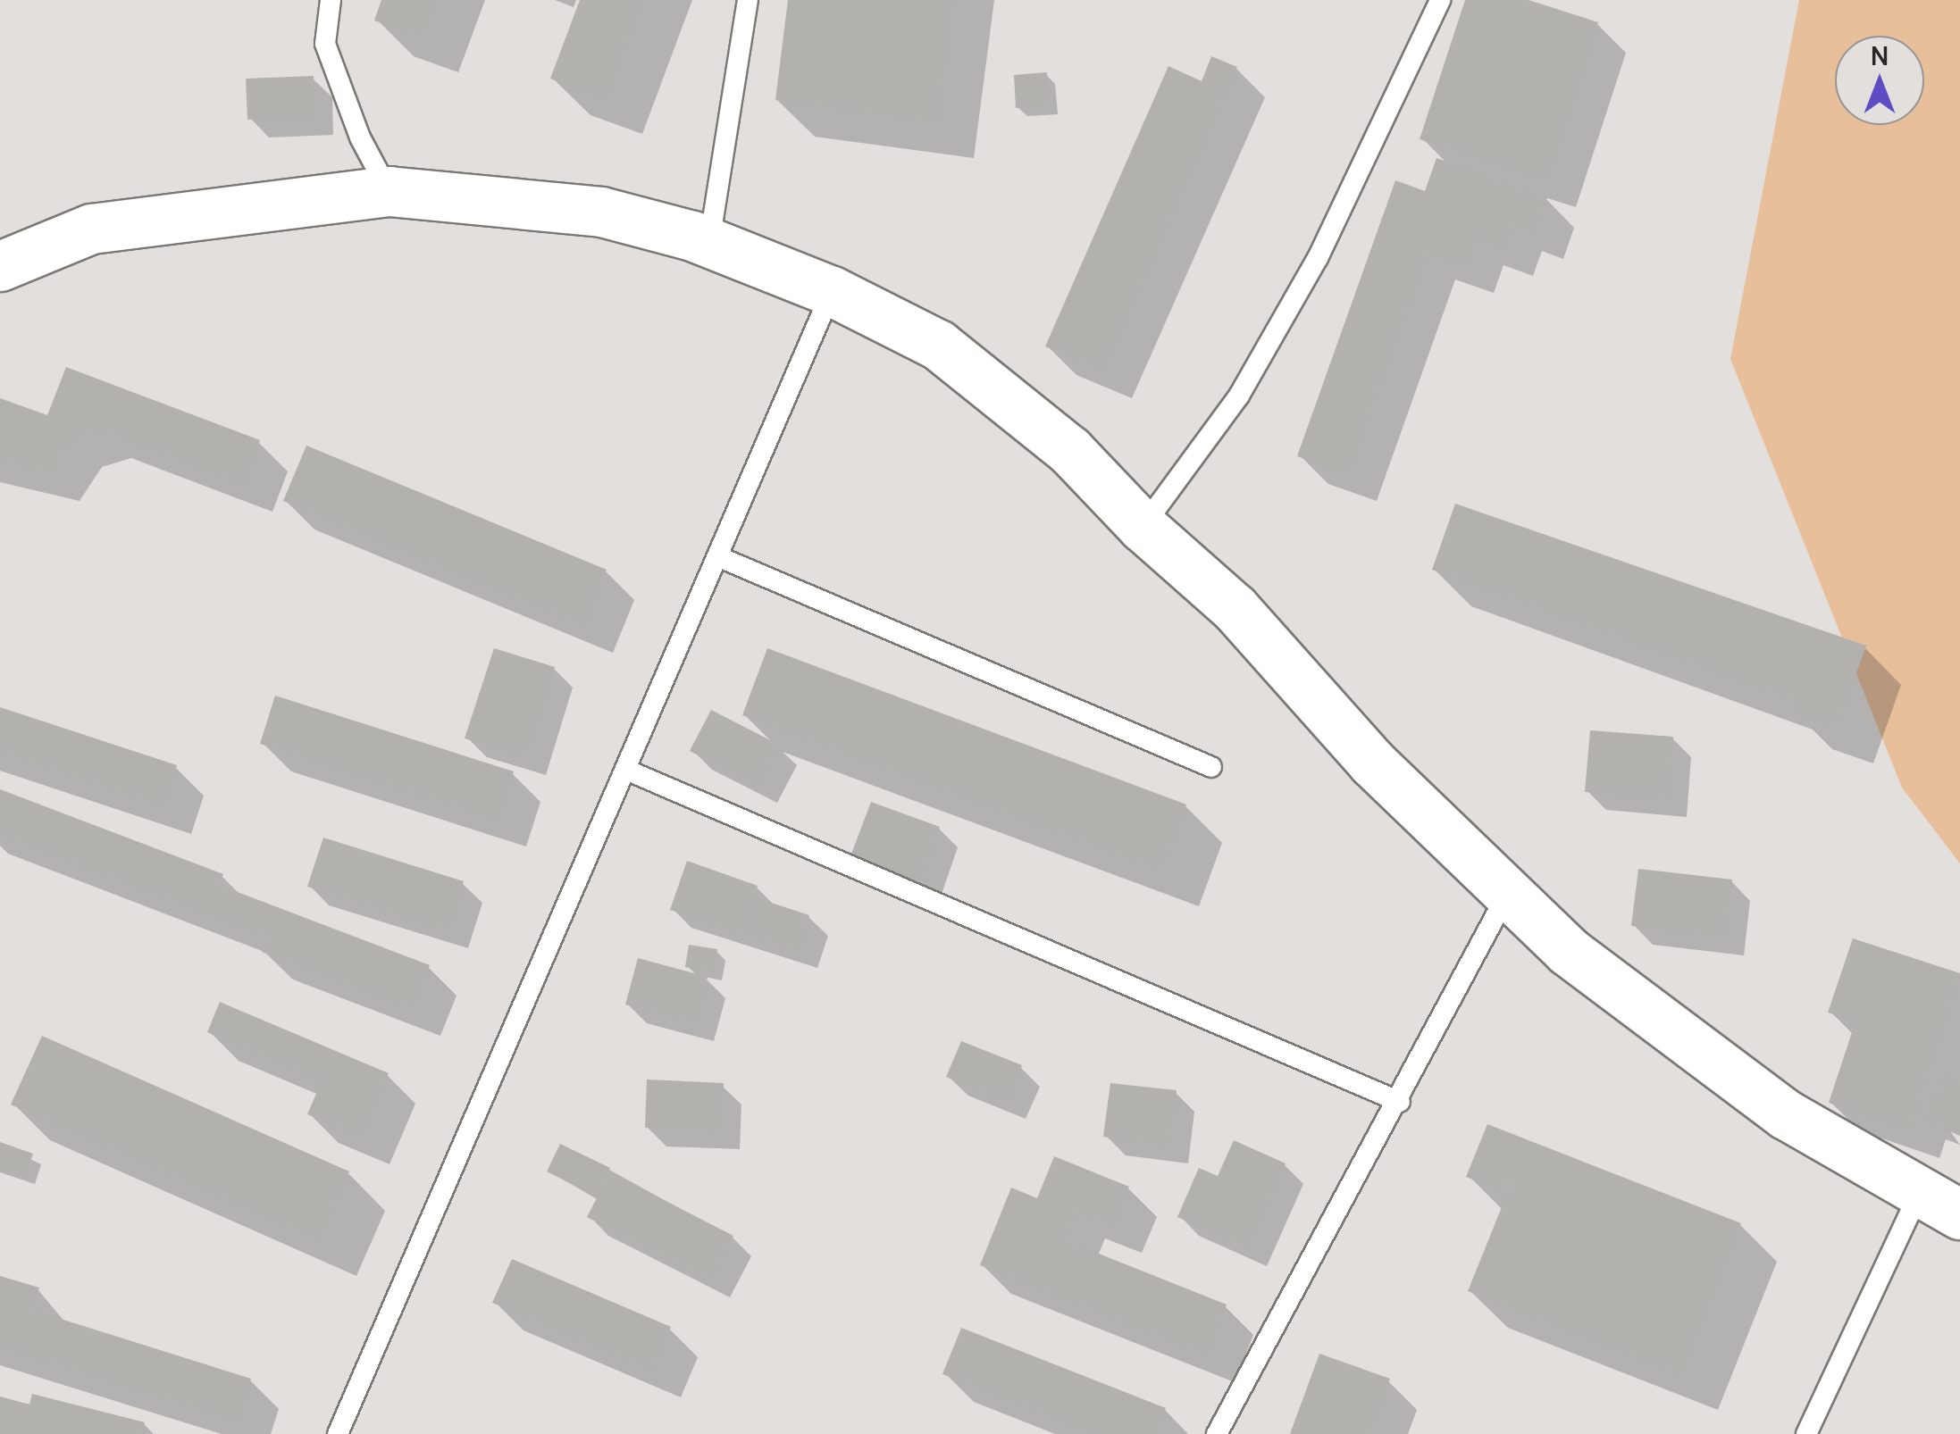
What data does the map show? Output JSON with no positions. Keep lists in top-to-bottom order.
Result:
{
  "north": "top"
}
